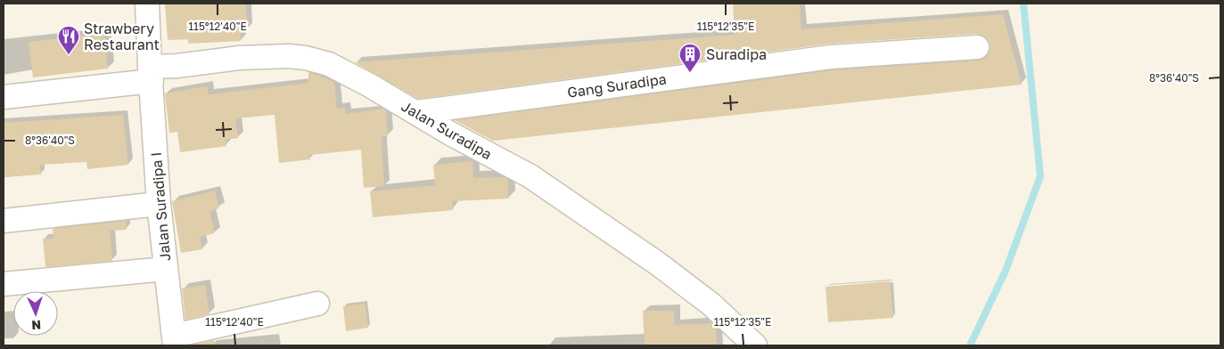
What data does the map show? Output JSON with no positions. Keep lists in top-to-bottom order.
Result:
{
  "streets": {
    "street": ["Gang Suradipa", "Jalan Suradipa", "Jalan Suradipa I"]
  },
  "crossings": [
    ["Gang Suradipa", "Jalan Suradipa"],
    ["Jalan Suradipa", "Jalan Suradipa I"]
  ],
  "places": {
    "restaurant": ["Strawbery Restaurant"],
    "building": ["Suradipa"]
  },
  "north": "bottom",
  "coordinates": ["115°12'40\"E", "115°12'35\"E", "8°36'40\"S"]
}
